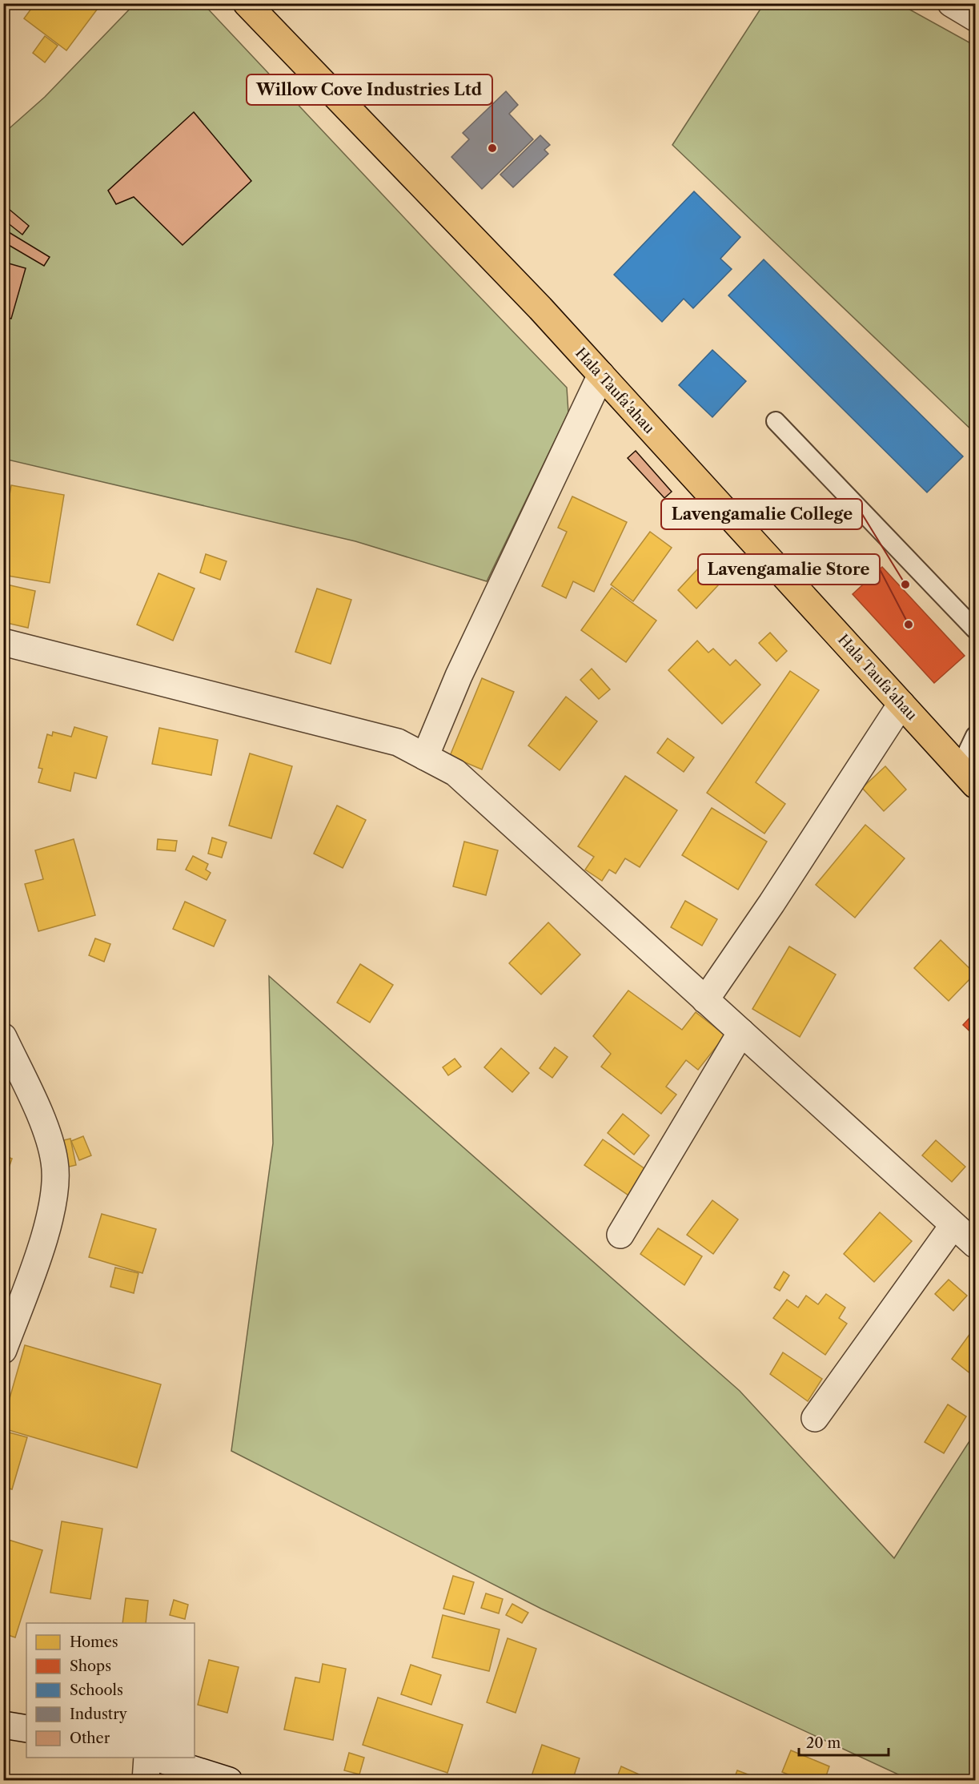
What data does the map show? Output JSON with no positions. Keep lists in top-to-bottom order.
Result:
{
  "streets": {
    "main road": ["Hala Taufa'ahau"]
  },
  "places": ["Willow Cove Industries Ltd", "Lavengamalie College", "Lavengamalie Store"],
  "legend": [
    "Homes",
    "Shops",
    "Schools",
    "Industry",
    "Other"
  ],
  "scale_bar": "20 m"
}
